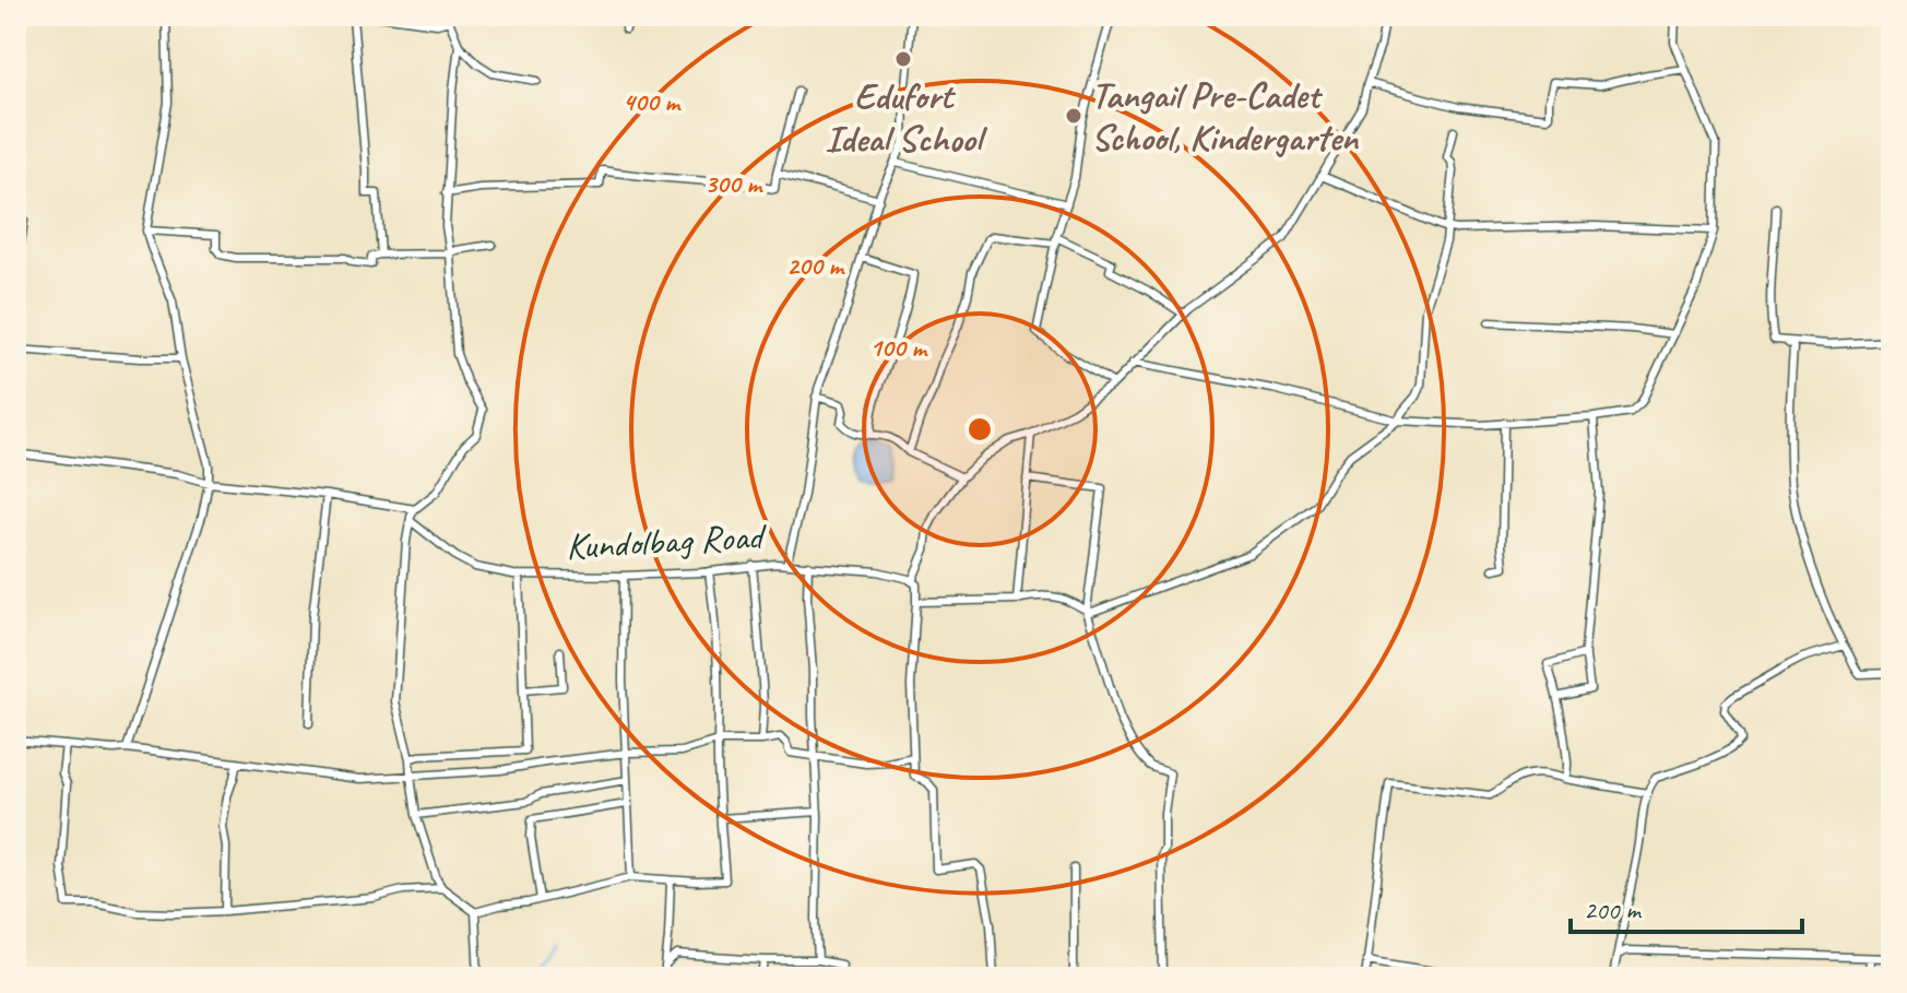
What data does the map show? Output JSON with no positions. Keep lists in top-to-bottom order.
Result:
{
  "streets": {
    "street": ["Kundolbag Road"]
  },
  "places": ["Edufort Ideal School", "Tangail Pre-Cadet School, Kindergarten"],
  "scale_bar": "200 m",
  "rings": [
    "400 m",
    "300 m",
    "200 m",
    "100 m"
  ]
}
